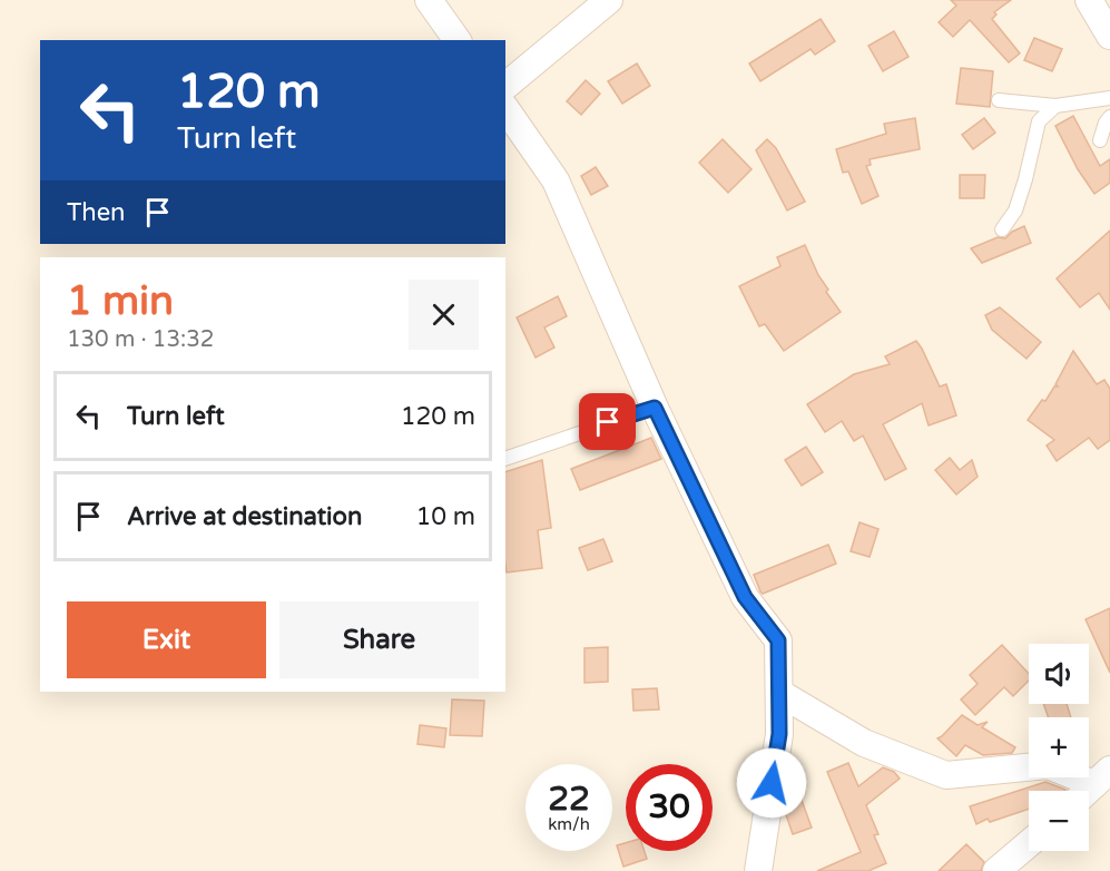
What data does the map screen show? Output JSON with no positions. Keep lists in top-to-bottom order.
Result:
{
  "page": {
    "turn": ["120 m", "Turn left"],
    "then": "Then",
    "heading": ["1 min", "130 m · 13:32"],
    "list": [
      {
        "name": "Turn left",
        "value": "120 m"
      },
      {
        "name": "Arrive at destination",
        "value": "10 m"
      }
    ],
    "buttons": ["Exit", "Share"],
    "map_buttons": ["+", "−"],
    "speed": "22 km/h",
    "limit": "30"
  }
}
